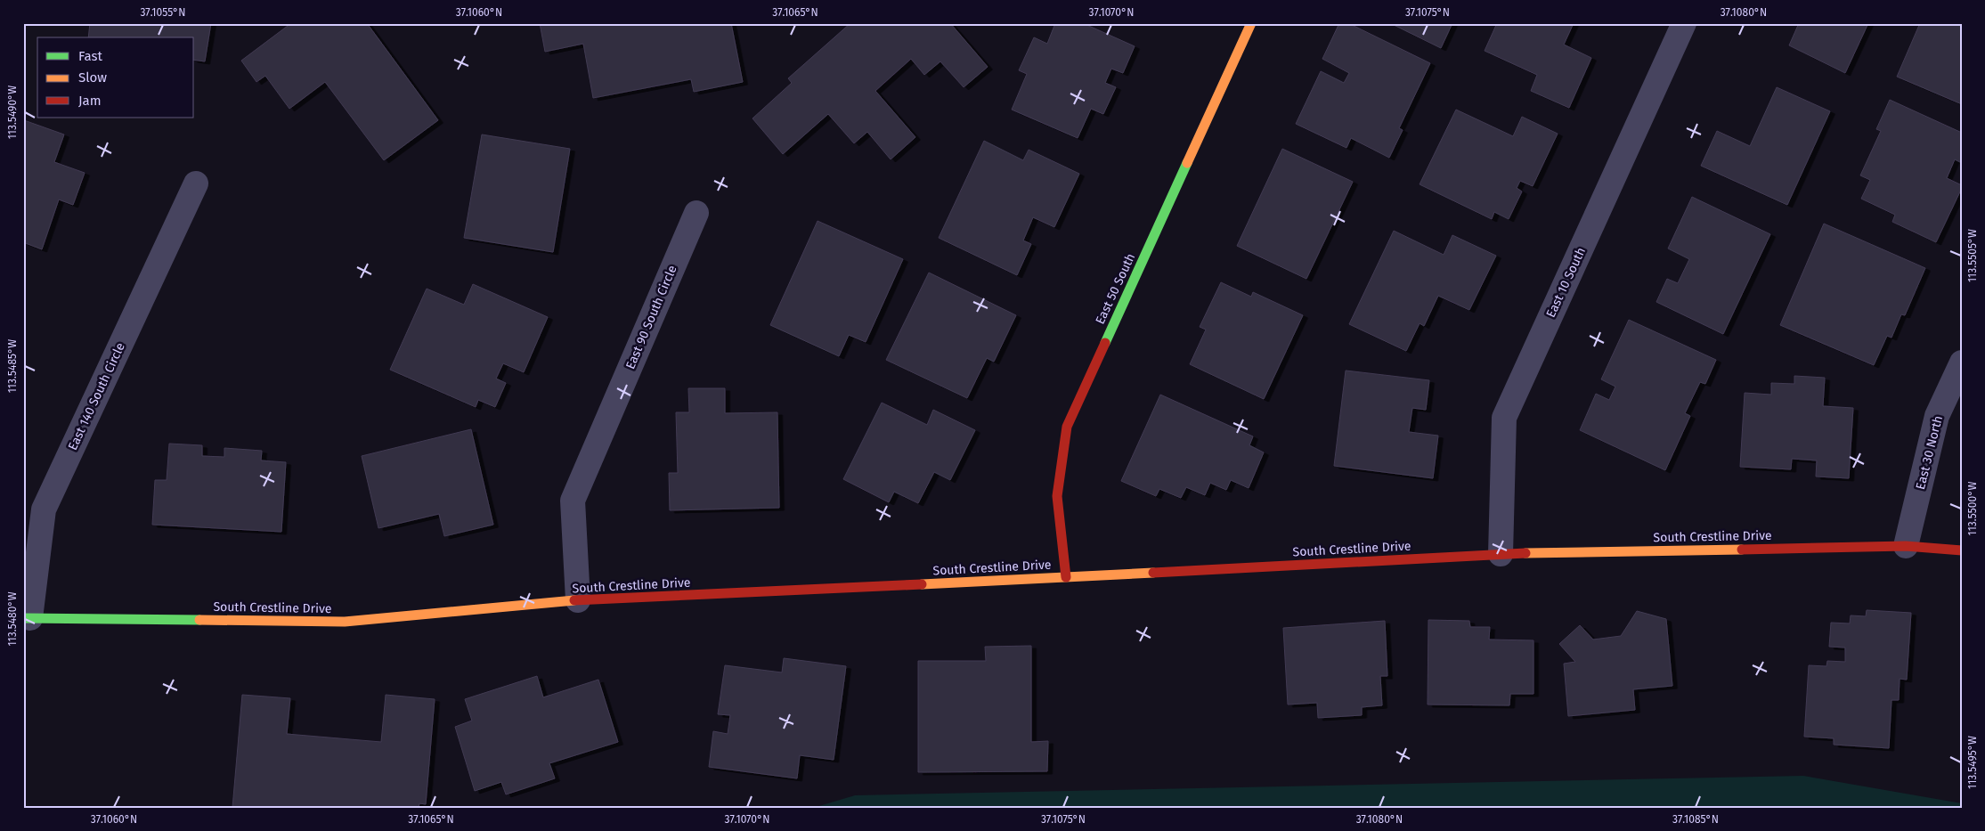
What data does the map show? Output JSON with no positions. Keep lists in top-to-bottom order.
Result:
{
  "streets": {
    "street": [
      "East 10 South",
      "East 50 South",
      "East 90 South Circle",
      "East 140 South Circle",
      "East 30 North",
      "South Crestline Drive"
    ]
  },
  "crossings": [
    ["East 10 South", "South Crestline Drive"],
    ["East 50 South", "South Crestline Drive"],
    ["East 90 South Circle", "South Crestline Drive"],
    ["East 140 South Circle", "South Crestline Drive"],
    ["East 30 North", "South Crestline Drive"]
  ],
  "legend": ["Fast", "Slow", "Jam"],
  "coordinates": [
    "37.1055°N",
    "37.1060°N",
    "37.1065°N",
    "37.1070°N",
    "37.1075°N",
    "37.1080°N",
    "113.5490°W",
    "113.5505°W",
    "113.5485°W",
    "113.5500°W",
    "113.5480°W",
    "113.5495°W",
    "37.1085°N"
  ]
}
